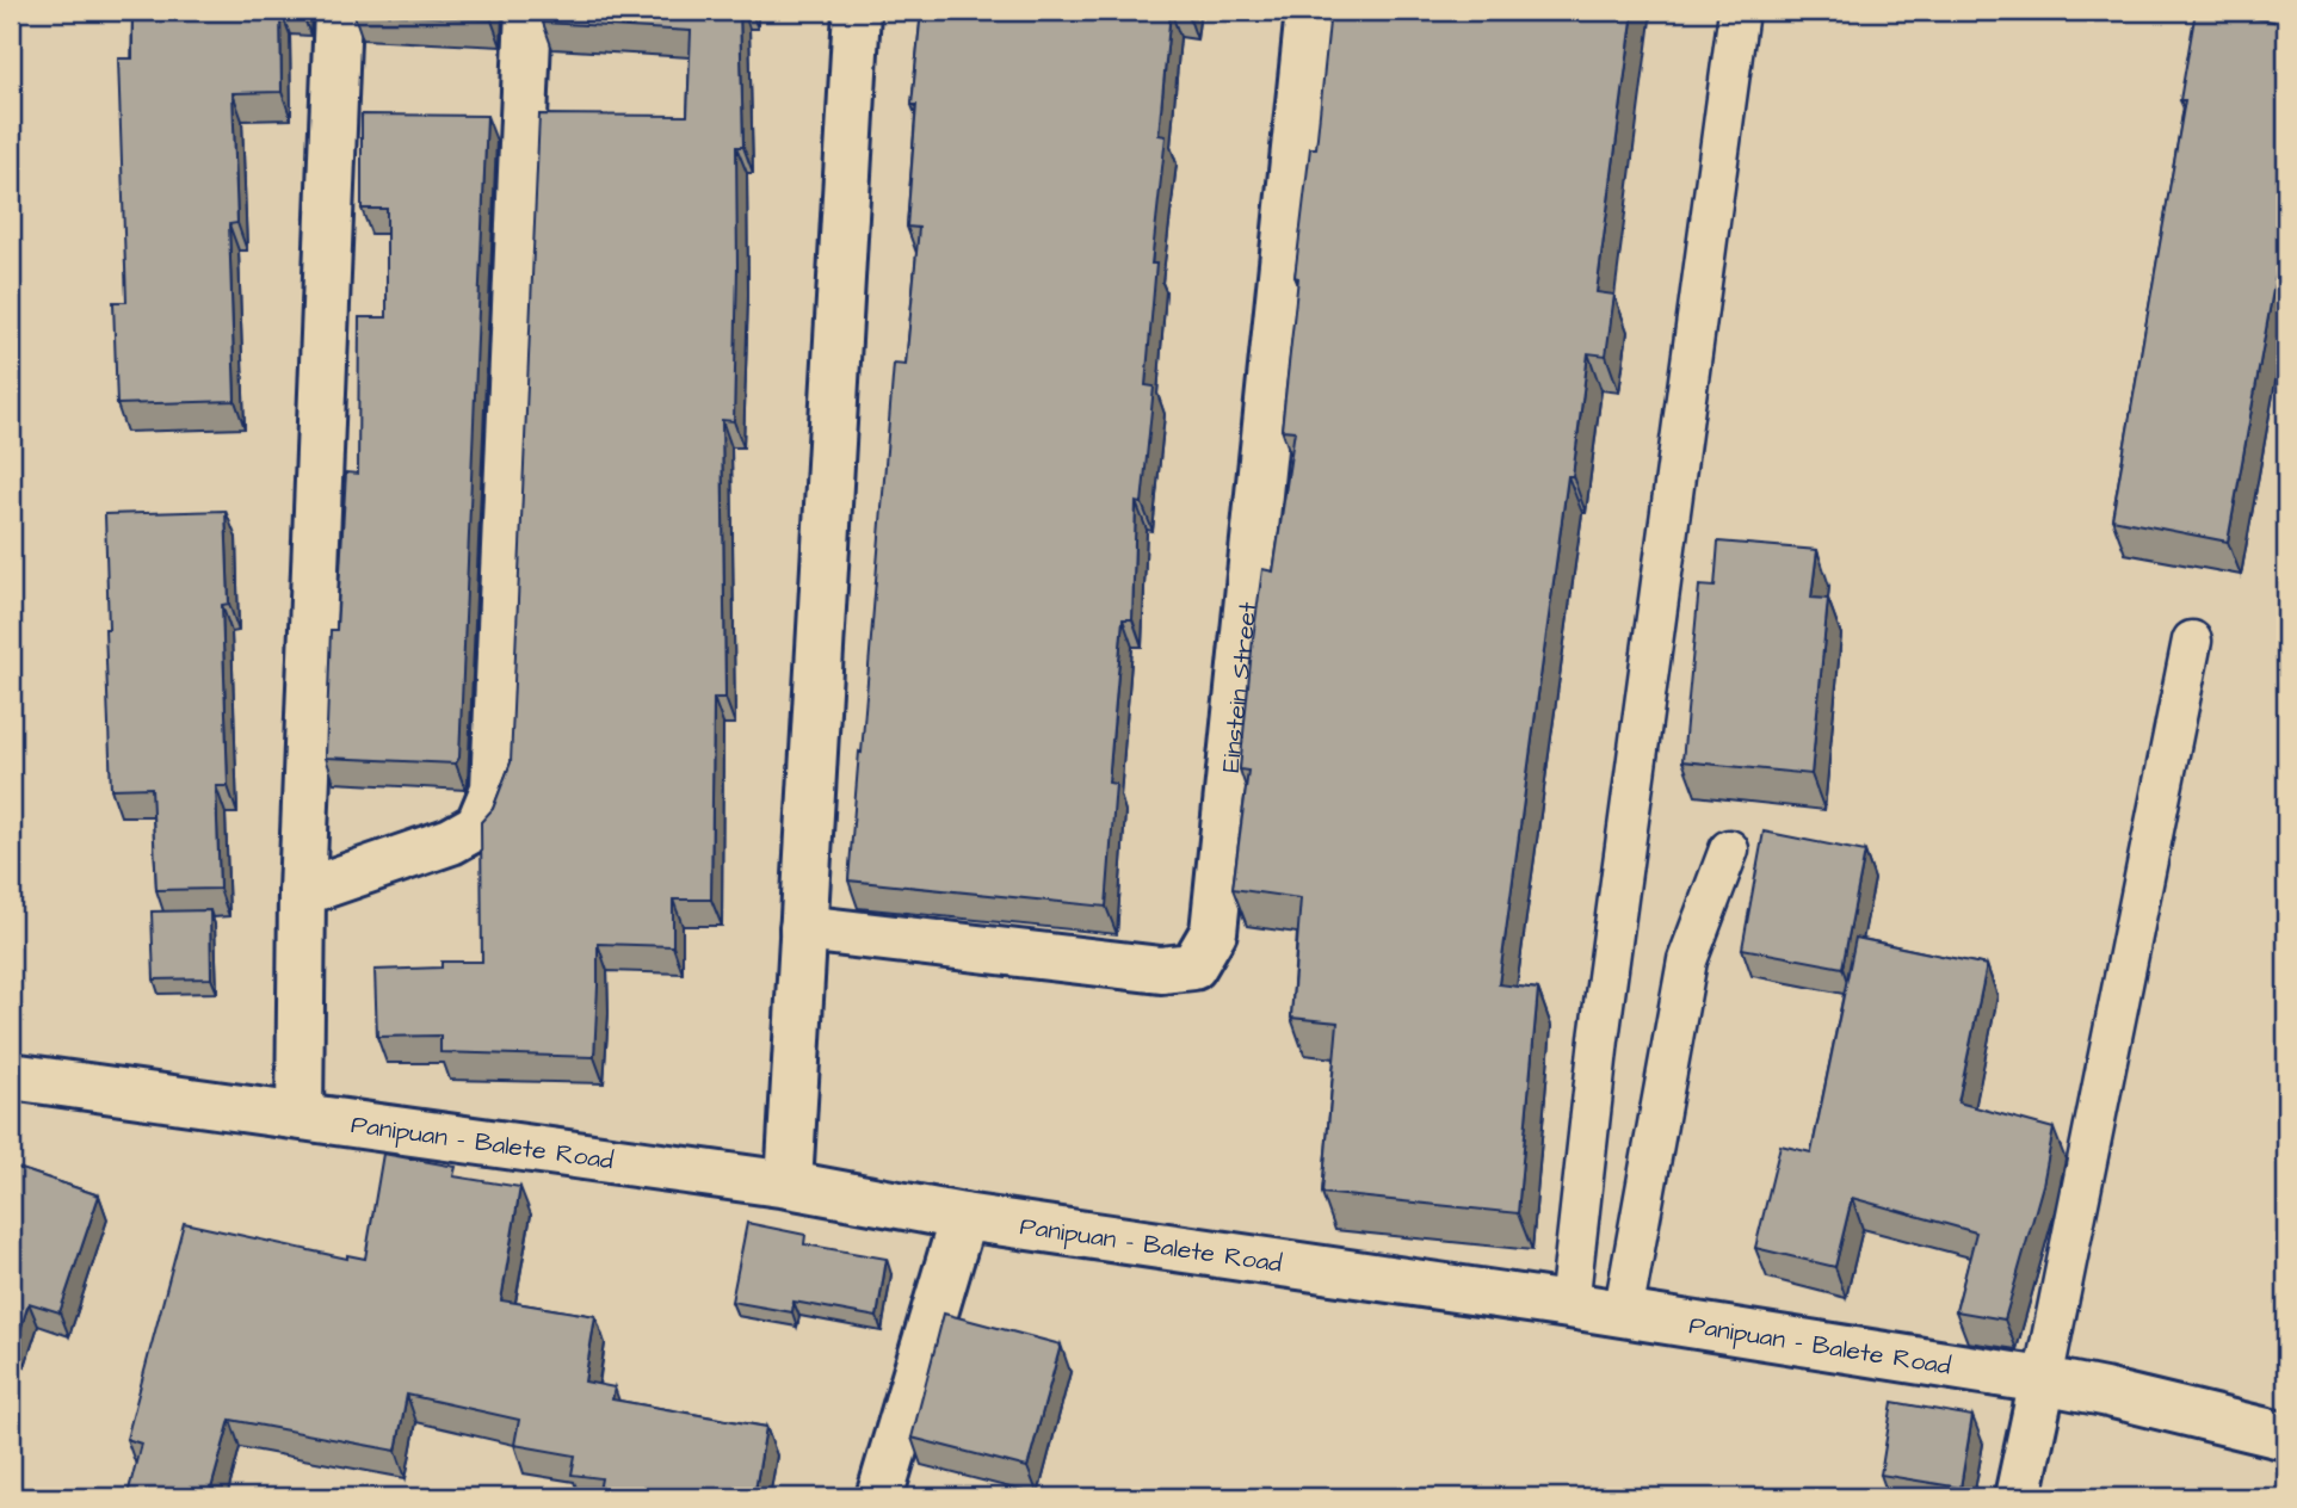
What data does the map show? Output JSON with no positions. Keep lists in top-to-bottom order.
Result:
{
  "streets": {
    "street": ["Einstein Street", "Panipuan - Balete Road"]
  }
}
